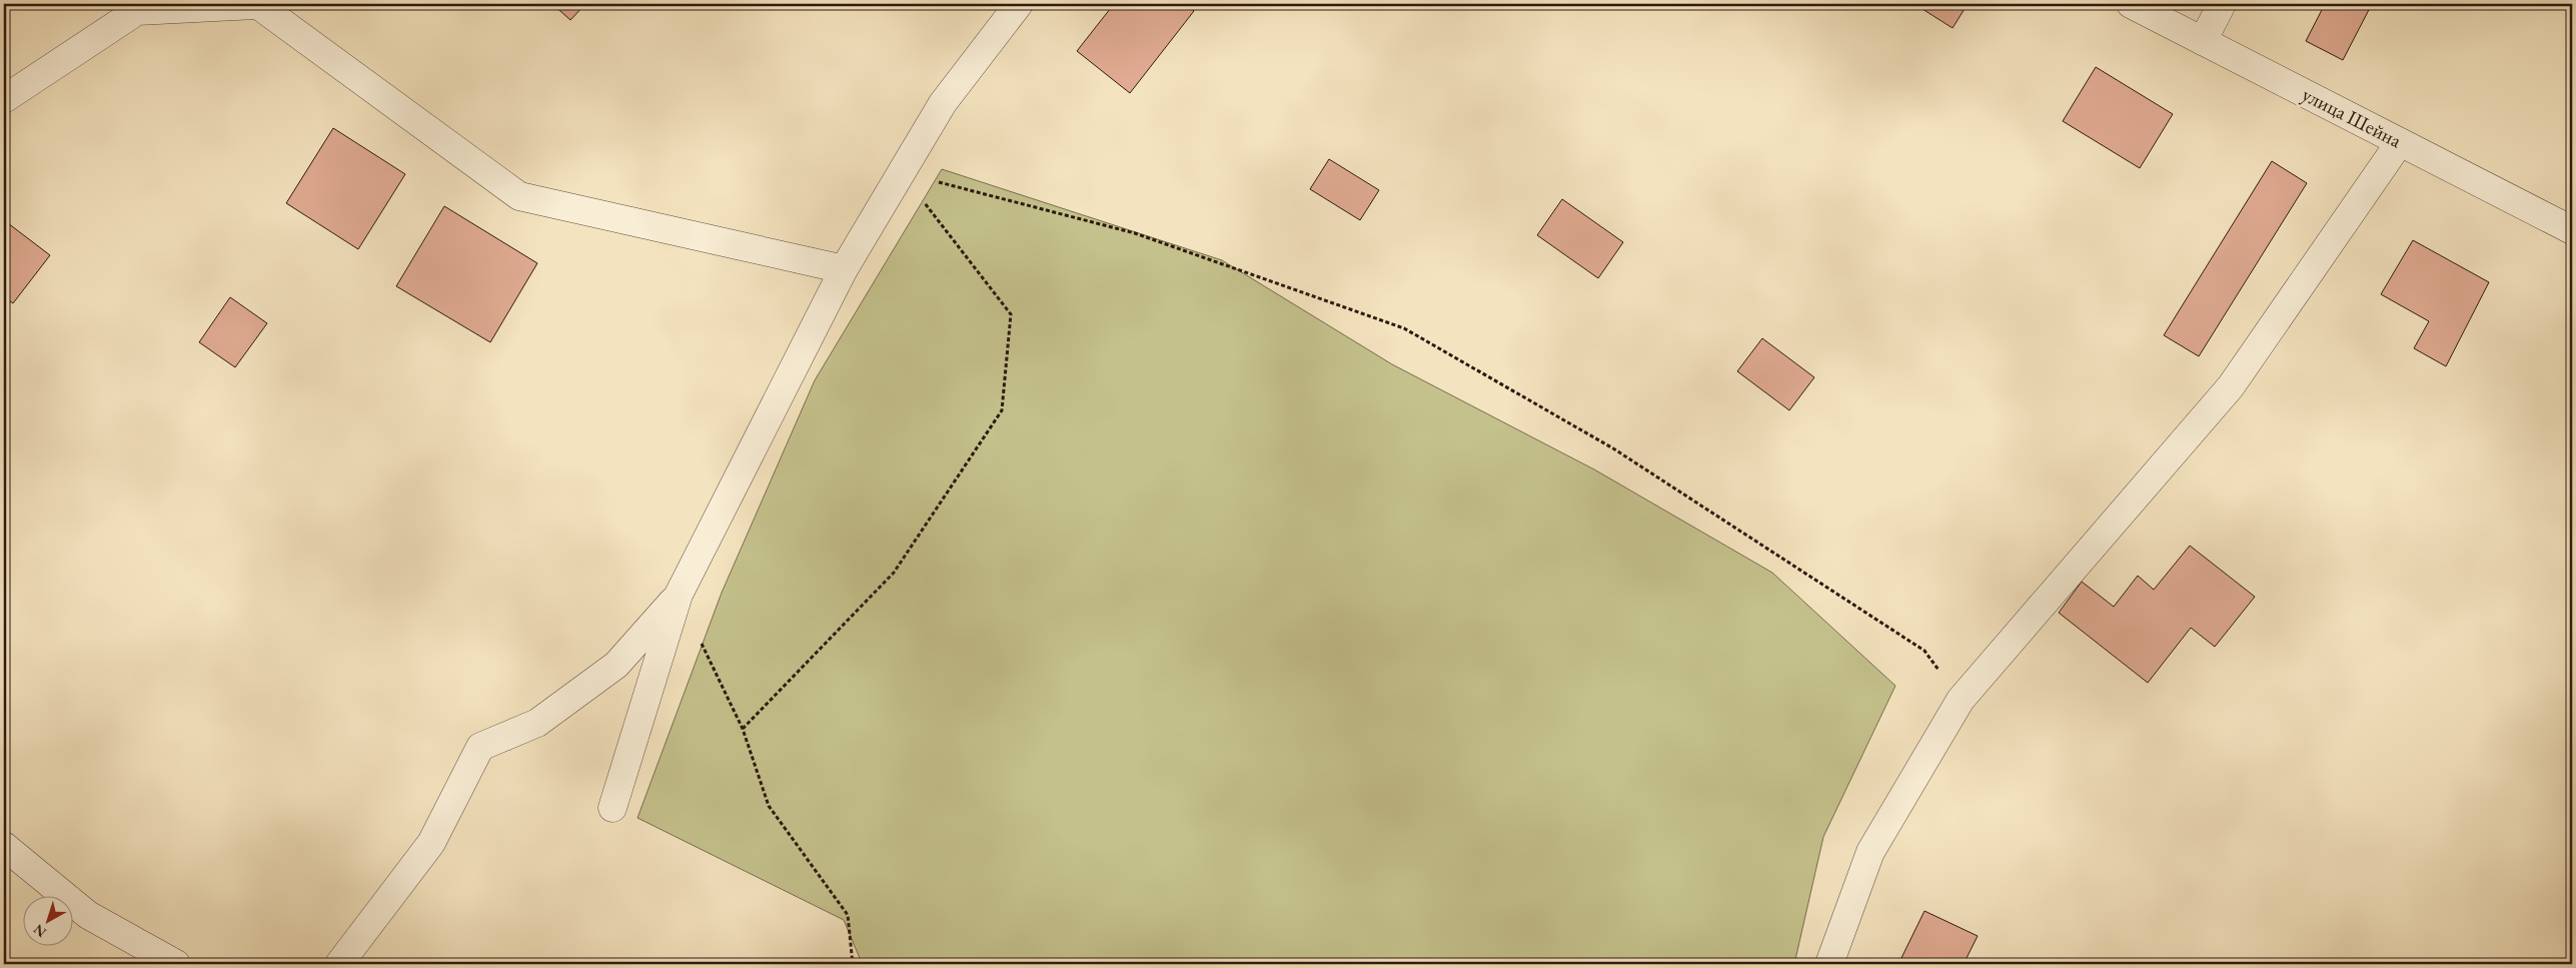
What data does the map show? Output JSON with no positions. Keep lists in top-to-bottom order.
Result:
{
  "streets": {
    "street": ["улица Шейна"]
  },
  "north": "bottom left"
}
